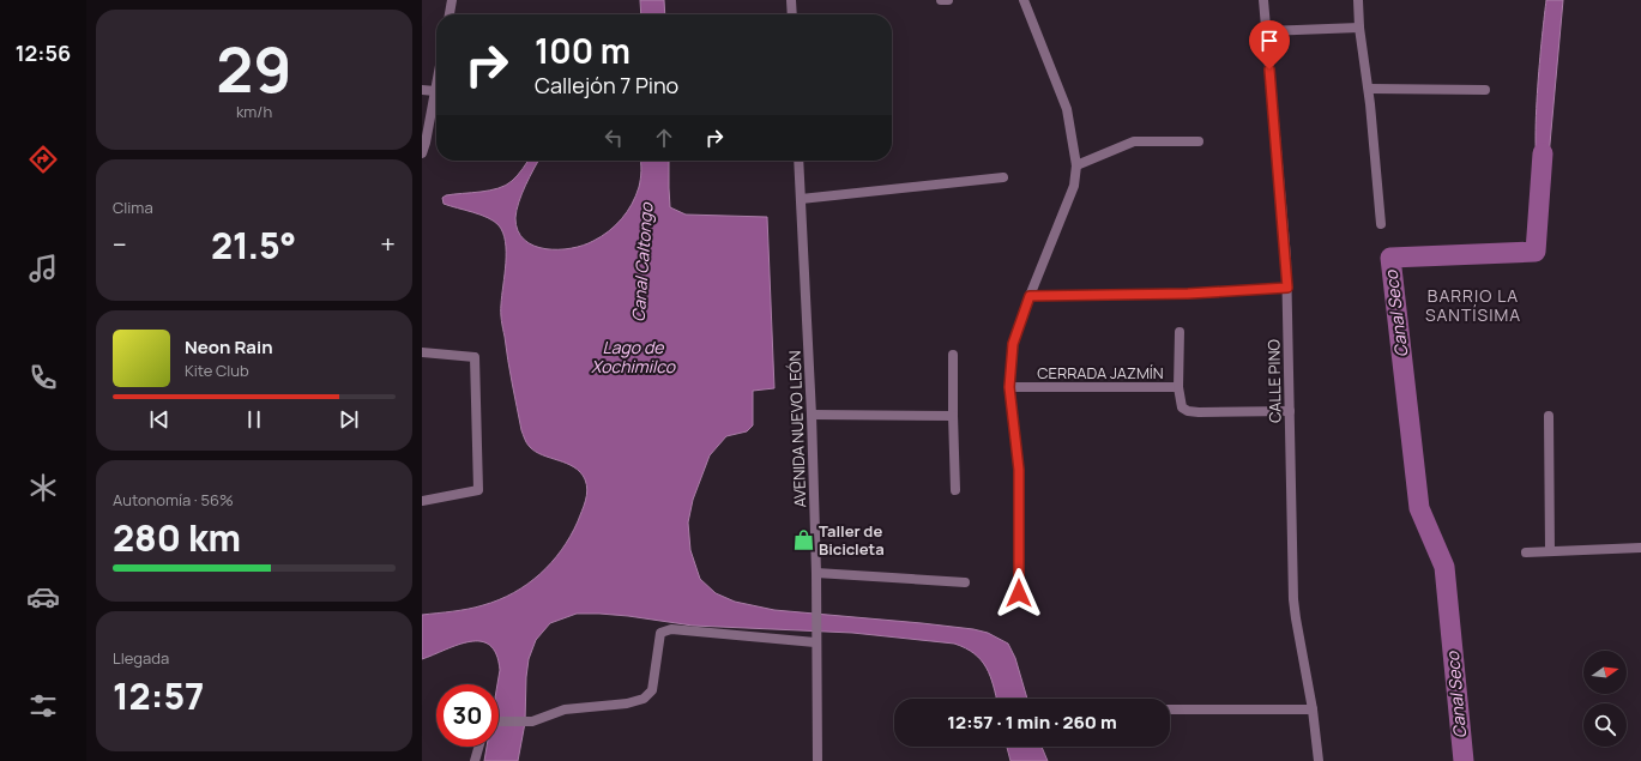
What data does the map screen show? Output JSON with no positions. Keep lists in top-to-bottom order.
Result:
{
  "streets": {
    "street": ["CERRADA JAZMÍN", "CALLE PINO", "AVENIDA NUEVO LEÓN"]
  },
  "crossings": [
    ["CERRADA JAZMÍN", "CALLE PINO"]
  ],
  "districts": ["BARRIO LA SANTÍSIMA"],
  "water": ["Canal Caltongo", "Canal Seco", "Lago de Xochimilco"],
  "places": {
    "shop": ["Taller de Bicicleta"]
  },
  "north": "right",
  "page": {
    "tabs": "12:56",
    "tile": [
      ["29", "km/h"],
      "Clima",
      ["Autonomía · 56%", "280 km"],
      ["Llegada", "12:57"]
    ],
    "turn": ["100 m", "Callejón 7 Pino"],
    "heat": ["−", "21.5°", "+"],
    "song": ["Neon Rain", "Kite Club"],
    "limit": "30",
    "trip": "12:57 · 1 min · 260 m"
  }
}
